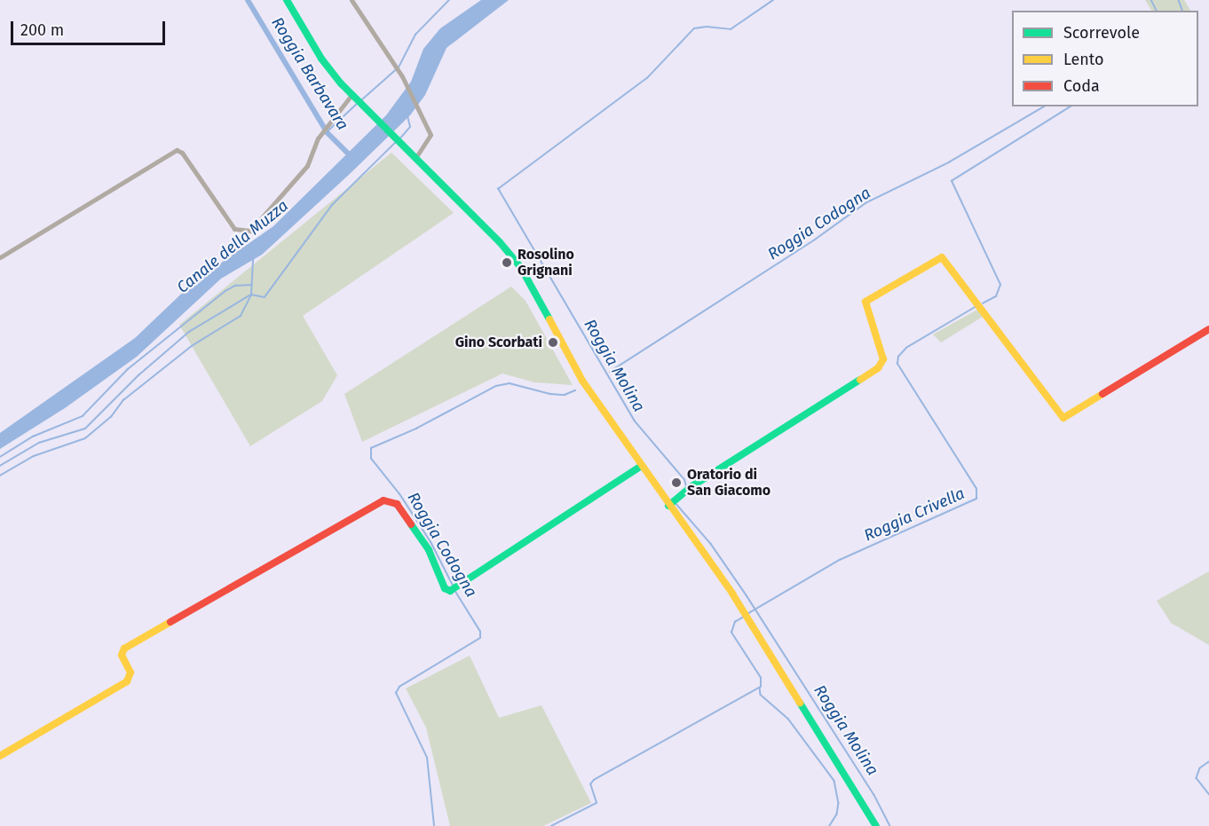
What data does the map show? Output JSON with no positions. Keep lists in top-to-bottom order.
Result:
{
  "water": [
    "Roggia Barbavara",
    "Roggia Codogna",
    "Canale della Muzza",
    "Roggia Molina",
    "Roggia Crivella"
  ],
  "places": ["Rosolino Grignani", "Gino Scorbati", "Oratorio di San Giacomo"],
  "legend": ["Scorrevole", "Lento", "Coda"],
  "scale_bar": "200 m"
}
